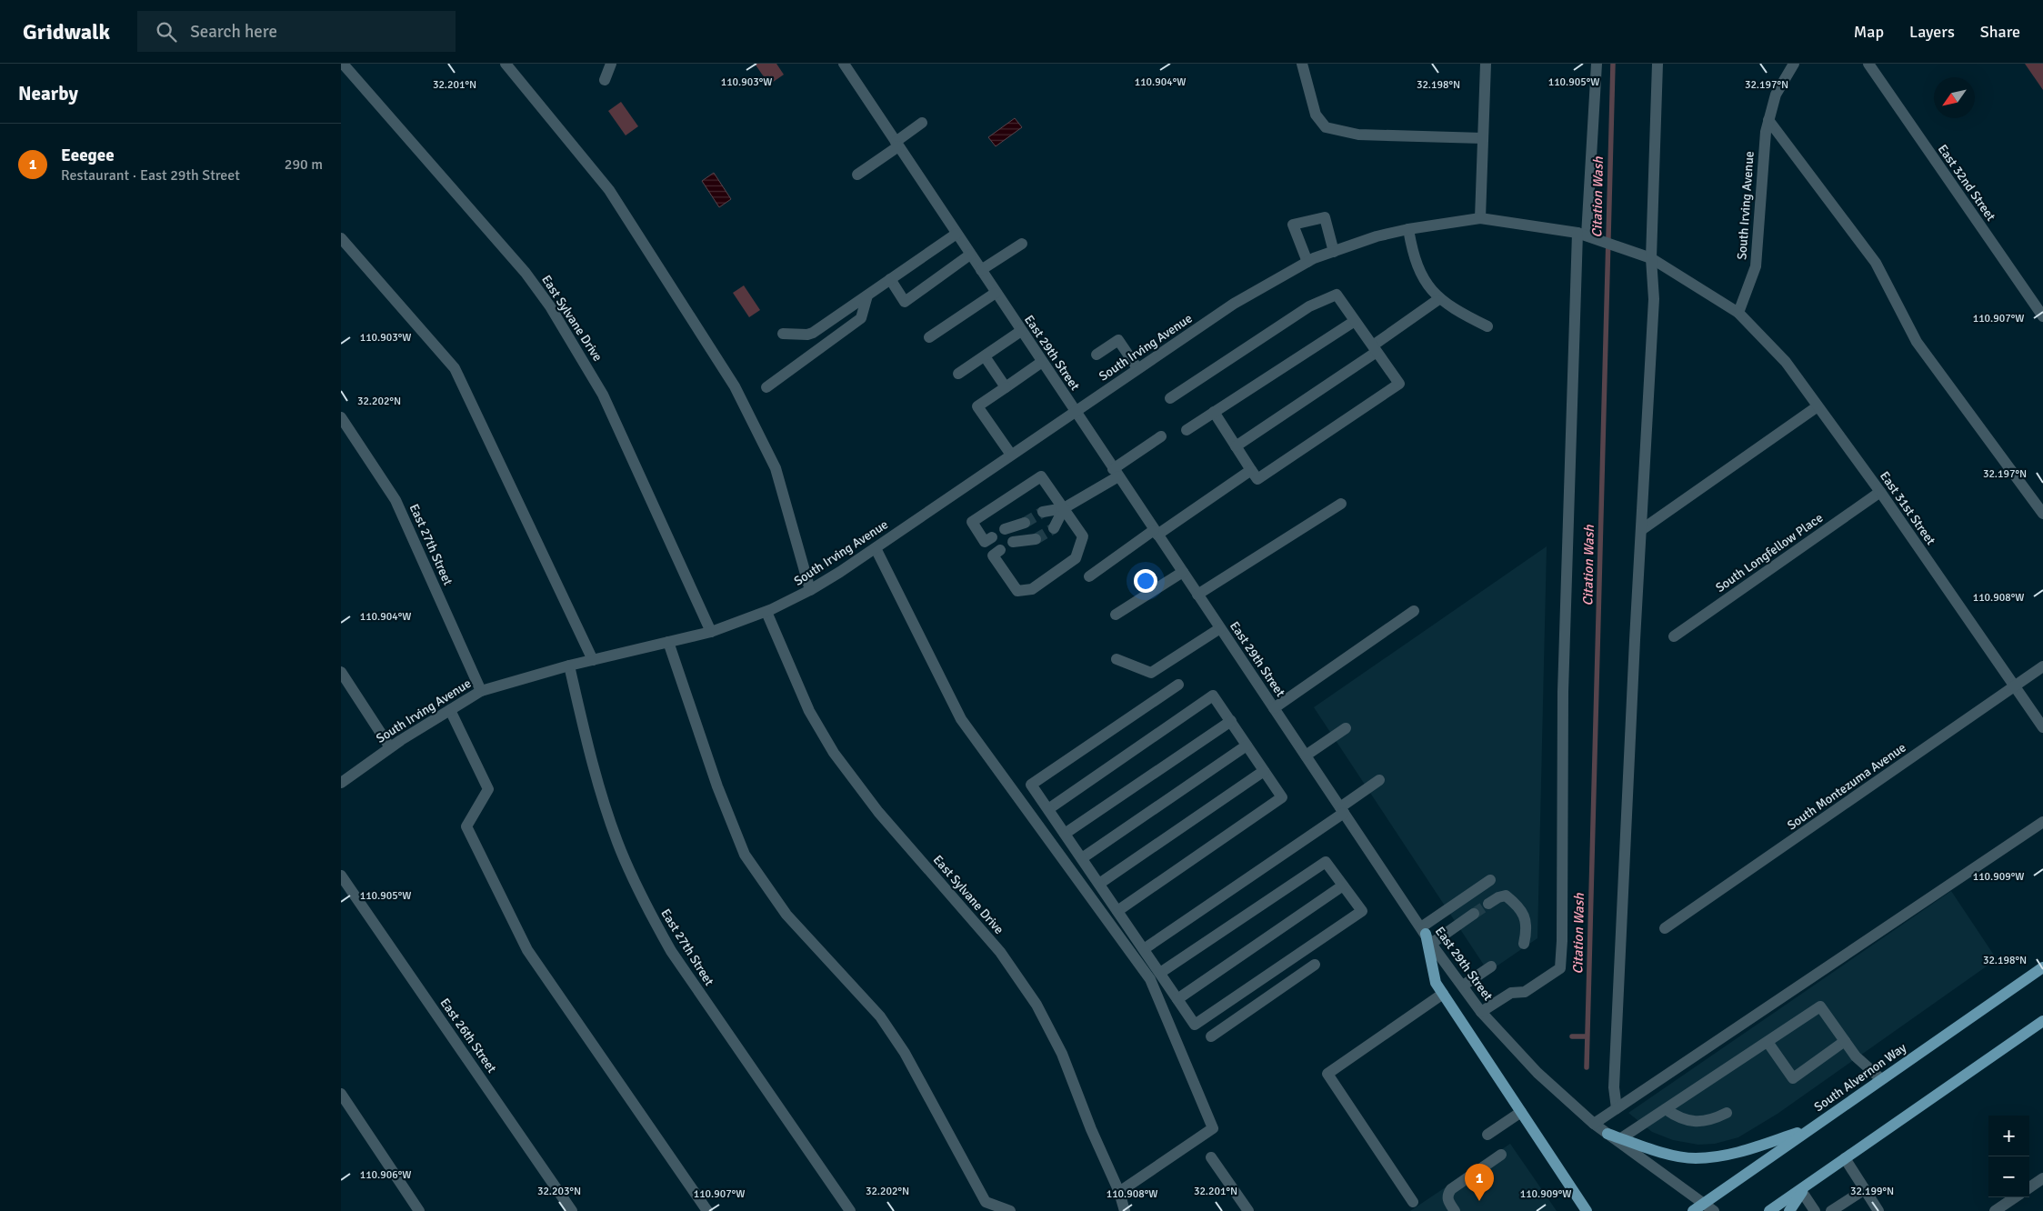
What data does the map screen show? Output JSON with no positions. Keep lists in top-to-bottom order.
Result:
{
  "streets": {
    "main road": ["South Alvernon Way"],
    "street": [
      "East 32nd Street",
      "South Irving Avenue",
      "East Sylvane Drive",
      "East 29th Street",
      "East 31st Street",
      "East 27th Street",
      "South Longfellow Place",
      "South Montezuma Avenue",
      "East 26th Street"
    ]
  },
  "crossings": [
    ["South Irving Avenue", "East Sylvane Drive"],
    ["South Irving Avenue", "East 29th Street"],
    ["South Irving Avenue", "East 31st Street"],
    ["South Irving Avenue", "East 27th Street"],
    ["East 29th Street", "South Alvernon Way"],
    ["East 31st Street", "South Longfellow Place"],
    ["East 31st Street", "South Montezuma Avenue"]
  ],
  "water": ["Citation Wash"],
  "north": "bottom left",
  "page": {
    "header": "Gridwalk",
    "search": "Search here",
    "nav": ["Map", "Layers", "Share"],
    "heading": "Nearby",
    "list": [
      {
        "mark": "1",
        "name": "Eeegee",
        "note": "Restaurant · East 29th Street",
        "value": "290 m"
      }
    ],
    "map_buttons": ["+", "−"],
    "pins": "1"
  },
  "coordinates": [
    "110.903°W",
    "110.904°W",
    "110.905°W",
    "32.201°N",
    "32.198°N",
    "32.197°N",
    "110.907°W",
    "32.202°N",
    "110.908°W",
    "110.909°W",
    "110.906°W",
    "32.203°N",
    "32.199°N"
  ]
}
